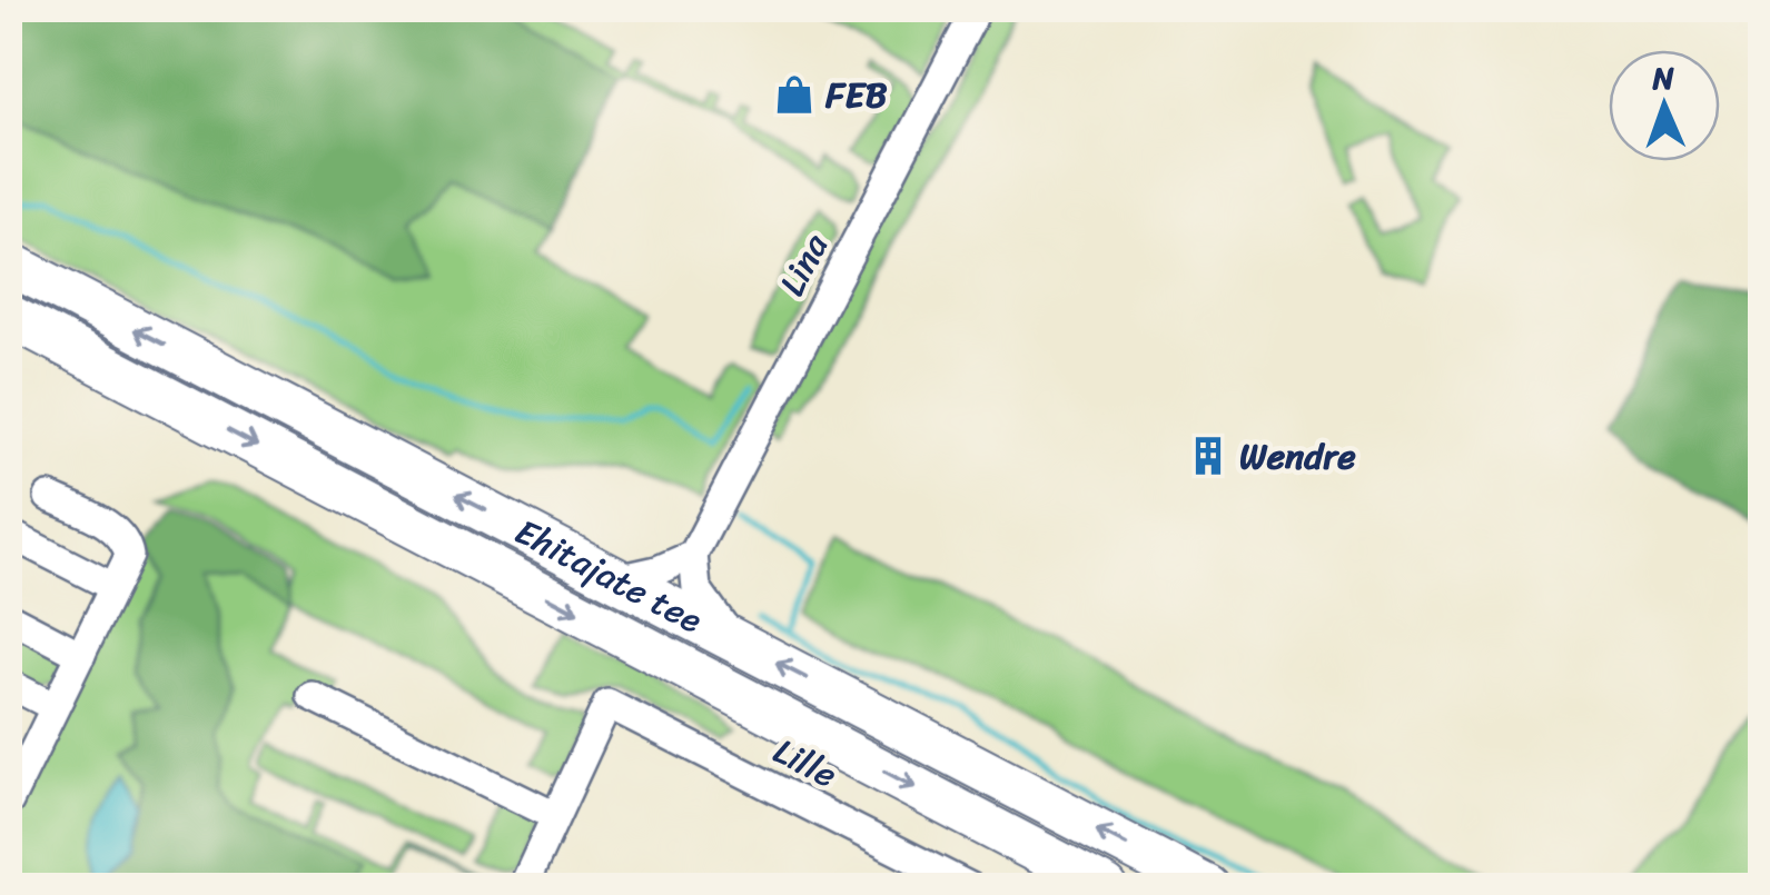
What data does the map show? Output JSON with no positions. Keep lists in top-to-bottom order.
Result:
{
  "streets": {
    "highway": ["Ehitajate tee"],
    "street": ["Lina", "Lille"]
  },
  "places": {
    "shop": ["FEB"],
    "building": ["Wendre"]
  },
  "north": "top"
}
